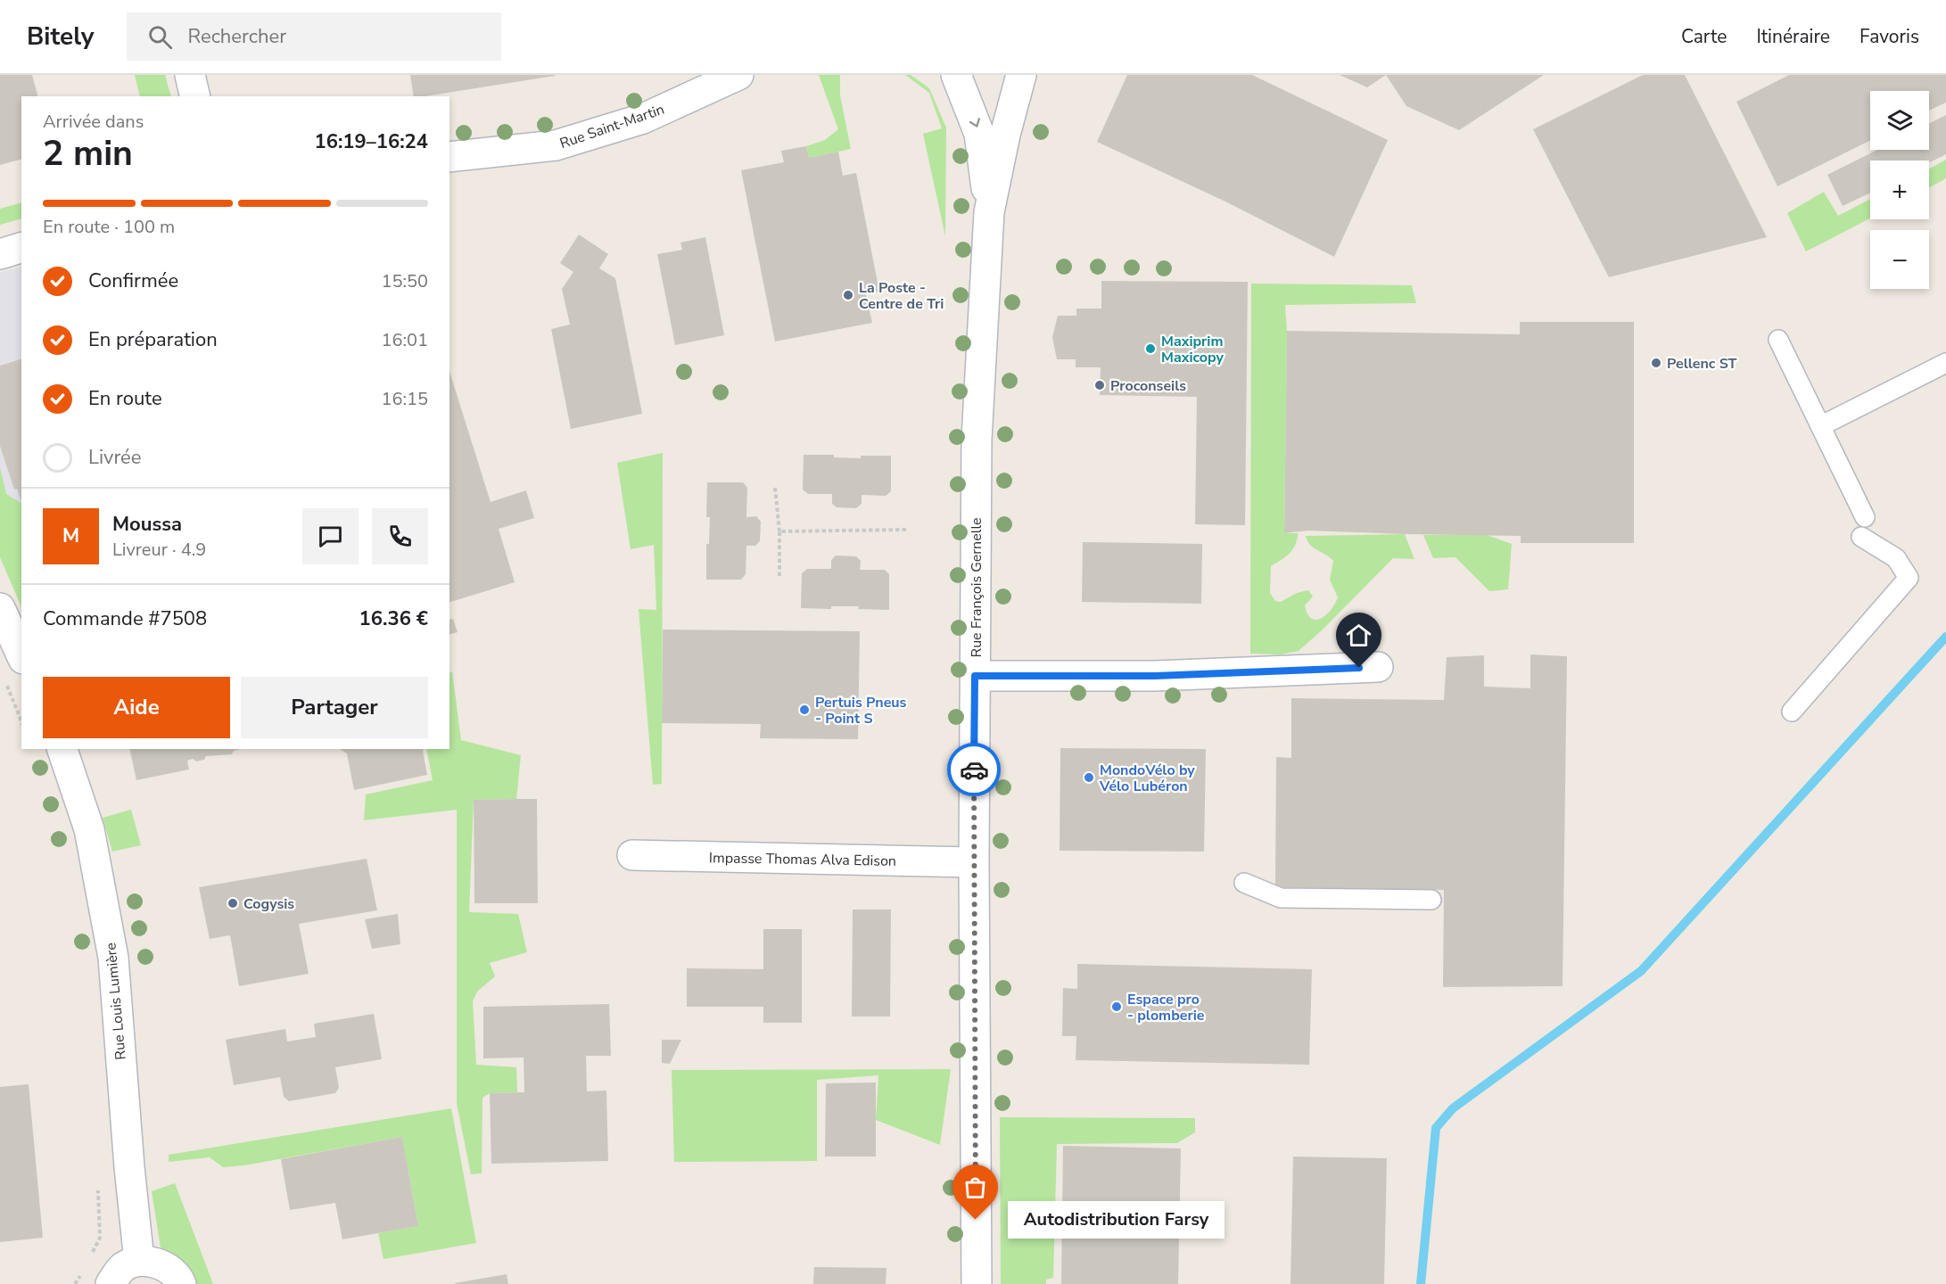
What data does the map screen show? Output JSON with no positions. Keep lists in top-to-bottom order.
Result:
{
  "streets": {
    "street": [
      "Rue Saint-Martin",
      "Rue François Gernelle",
      "Impasse Thomas Alva Edison",
      "Rue Louis Lumière"
    ]
  },
  "crossings": [
    ["Rue François Gernelle", "Impasse Thomas Alva Edison"]
  ],
  "places": [
    "La Poste - Centre de Tri",
    "Maxiprim Maxicopy",
    "Pellenc ST",
    "Proconseils",
    "Pertuis Pneus - Point S",
    "MondoVélo by Vélo Lubéron",
    "Cogysis",
    "Espace pro - plomberie",
    "Autodistribution Farsy"
  ],
  "page": {
    "header": "Bitely",
    "search": "Rechercher",
    "nav": ["Carte", "Itinéraire", "Favoris"],
    "map_buttons": ["+", "−"],
    "heading": ["2 min", "Arrivée dans", "16:19–16:24"],
    "panel": [
      "Moussa",
      "Livreur · 4.9",
      "Commande #7508",
      "16.36 €"
    ],
    "bar": "En route · 100 m",
    "list": [
      ["Confirmée", "15:50"],
      ["En préparation", "16:01"],
      ["En route", "16:15"],
      "Livrée"
    ],
    "round": "M",
    "buttons": ["Aide", "Partager"],
    "bubble": "Autodistribution Farsy"
  }
}
